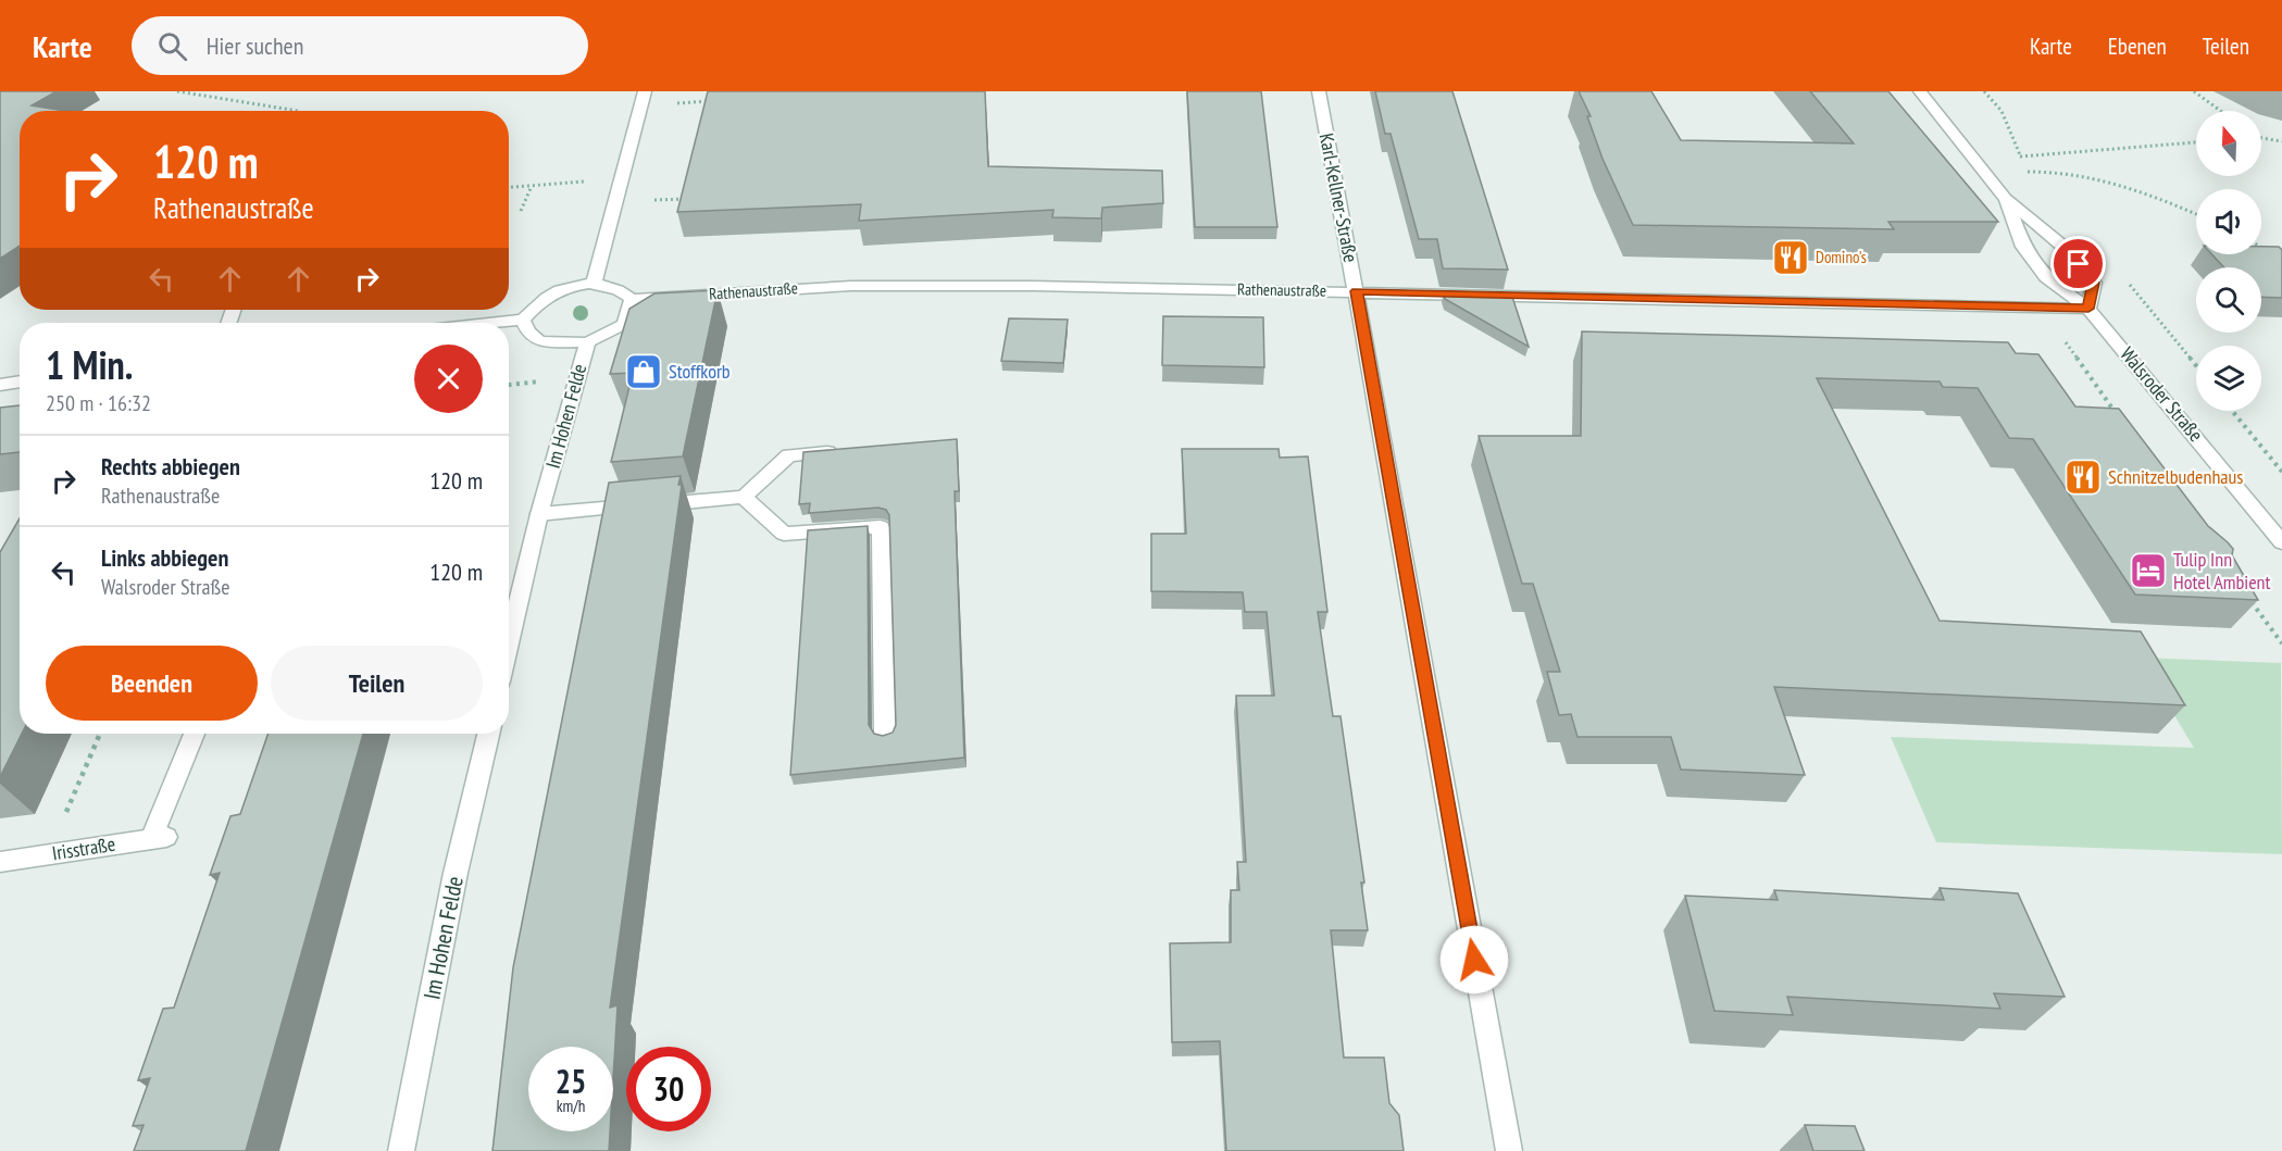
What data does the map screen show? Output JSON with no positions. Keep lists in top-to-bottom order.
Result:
{
  "streets": {
    "street": [
      "Karl-Kellner-Straße",
      "Rathenaustraße",
      "Walsroder Straße",
      "Im Hohen Felde",
      "Irisstraße"
    ]
  },
  "crossings": [
    ["Karl-Kellner-Straße", "Rathenaustraße"],
    ["Rathenaustraße", "Walsroder Straße"]
  ],
  "places": {
    "restaurant": ["Domino's", "Schnitzelbudenhaus"],
    "shop": ["Stoffkorb"],
    "hotel": ["Tulip Inn Hotel Ambient"]
  },
  "north": "top",
  "page": {
    "header": "Karte",
    "search": "Hier suchen",
    "nav": ["Karte", "Ebenen", "Teilen"],
    "turn": ["120 m", "Rathenaustraße"],
    "heading": ["1 Min.", "250 m · 16:32"],
    "list": [
      {
        "name": "Rechts abbiegen",
        "note": "Rathenaustraße",
        "value": "120 m"
      },
      {
        "name": "Links abbiegen",
        "note": "Walsroder Straße",
        "value": "120 m"
      }
    ],
    "buttons": ["Beenden", "Teilen"],
    "speed": "25 km/h",
    "limit": "30"
  }
}
